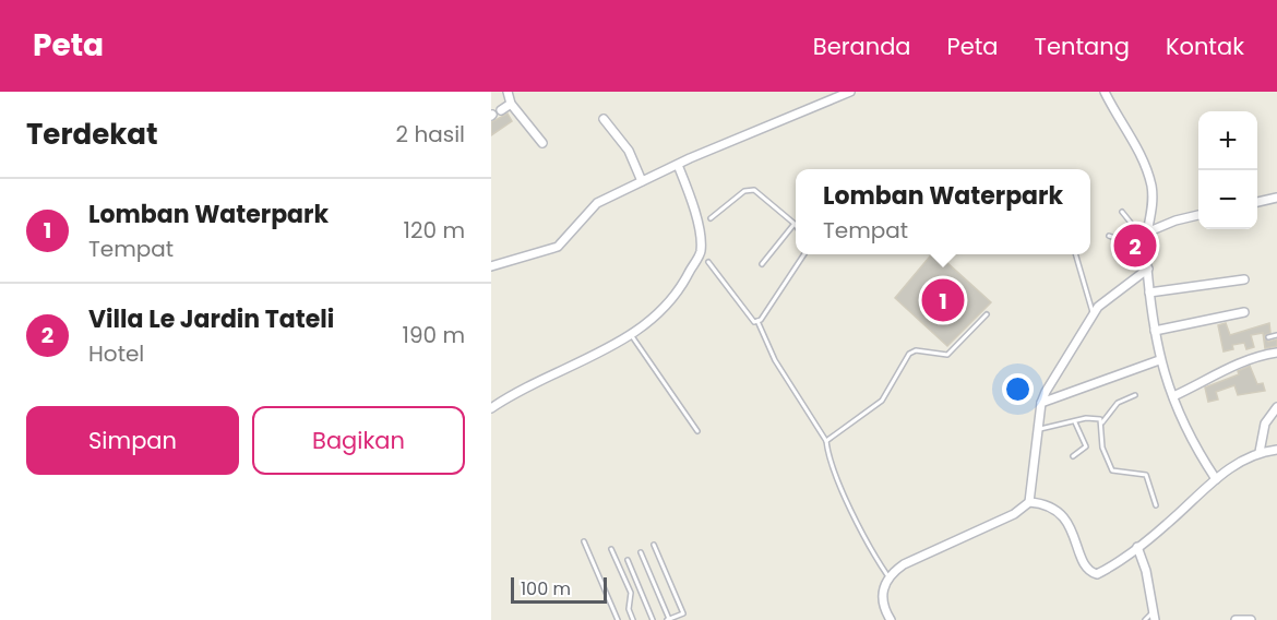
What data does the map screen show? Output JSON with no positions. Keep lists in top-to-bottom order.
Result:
{
  "scale_bar": "100 m",
  "page": {
    "header": "Peta",
    "nav": [
      "Beranda",
      "Peta",
      "Tentang",
      "Kontak"
    ],
    "heading": ["Terdekat", "2 hasil"],
    "map_buttons": ["+", "−"],
    "popup": ["Lomban Waterpark", "Tempat"],
    "list": [
      {
        "mark": "1",
        "name": "Lomban Waterpark",
        "note": "Tempat",
        "value": "120 m"
      },
      {
        "mark": "2",
        "name": "Villa Le Jardin Tateli",
        "note": "Hotel",
        "value": "190 m"
      }
    ],
    "pins": ["2", "1"],
    "buttons": ["Simpan", "Bagikan"],
    "scale": "100 m"
  }
}
